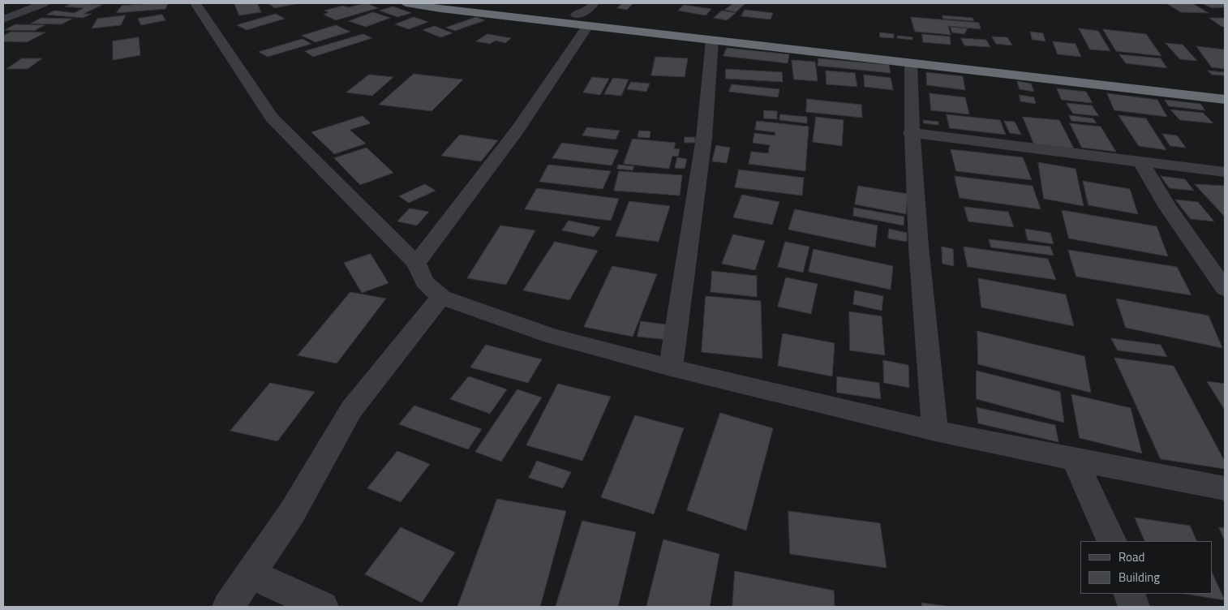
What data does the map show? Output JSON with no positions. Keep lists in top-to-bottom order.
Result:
{
  "legend": ["Road", "Building"]
}
